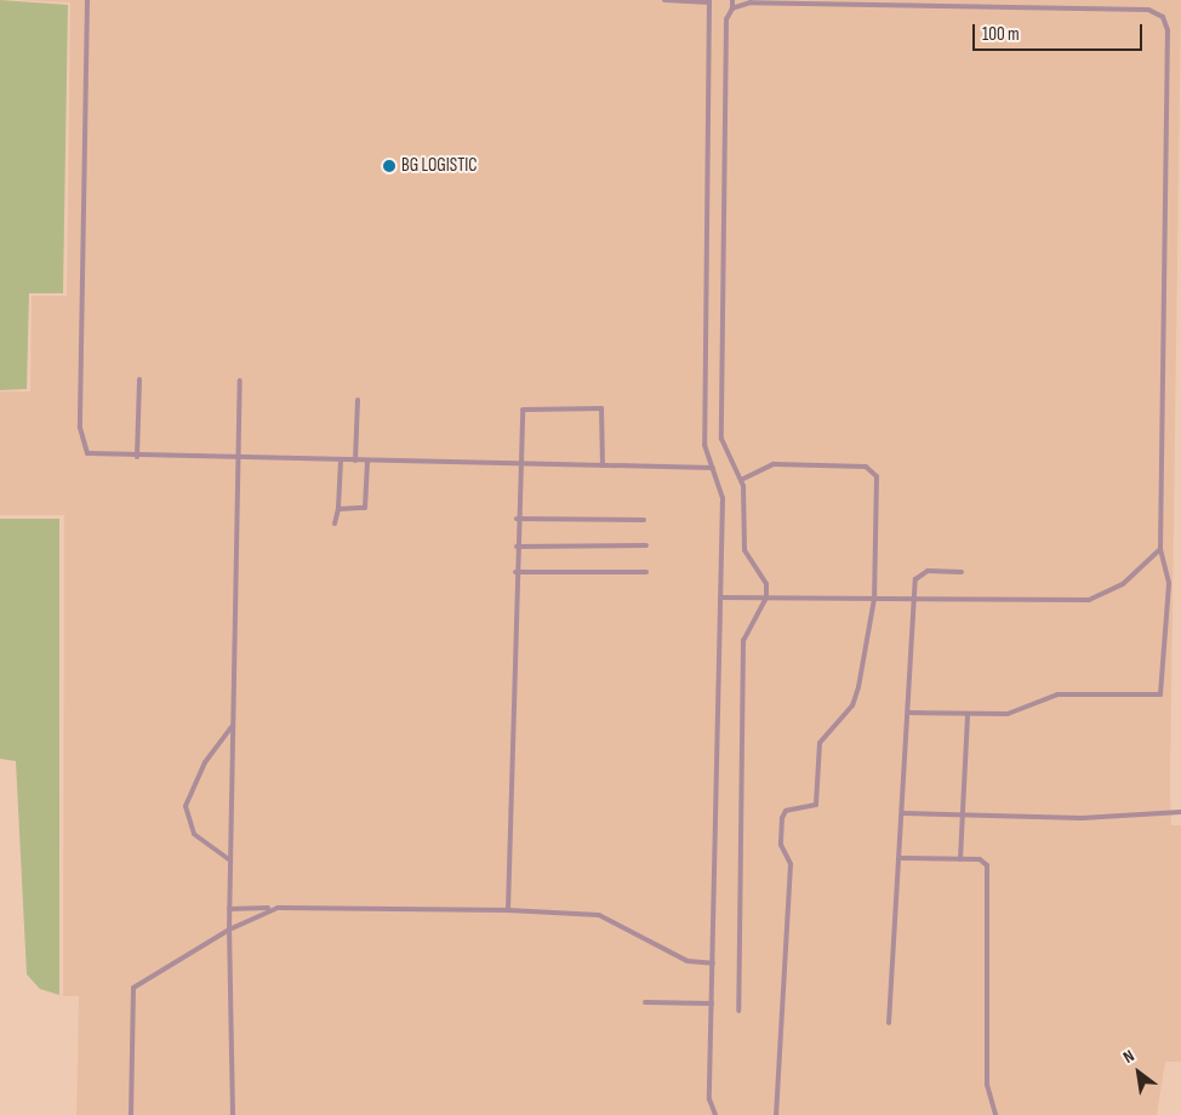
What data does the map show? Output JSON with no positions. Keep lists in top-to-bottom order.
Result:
{
  "places": ["BG LOGISTIC"],
  "scale_bar": "100 m",
  "north": "top left"
}
